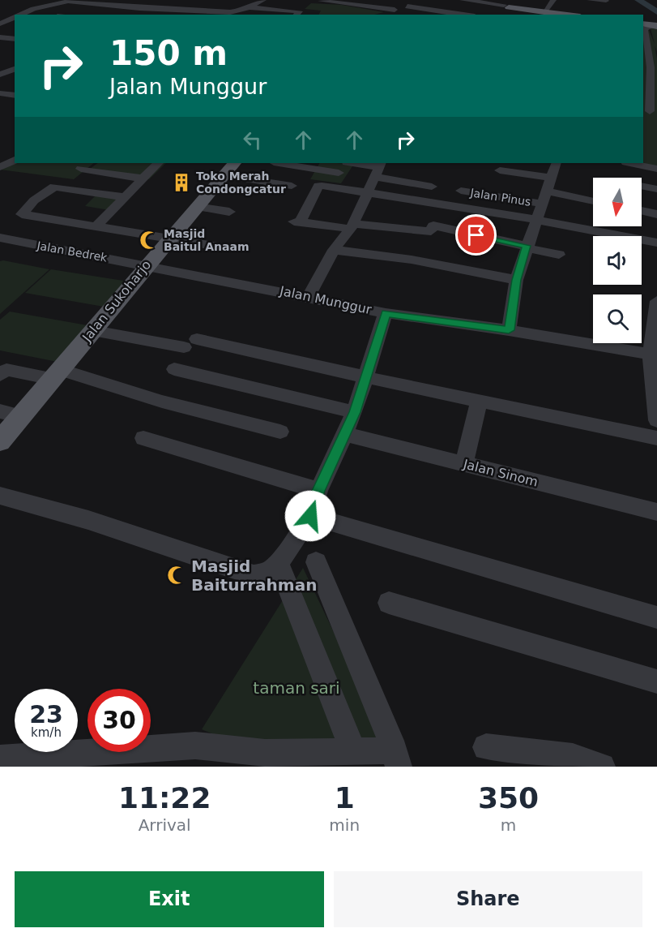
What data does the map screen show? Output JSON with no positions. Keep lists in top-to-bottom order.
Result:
{
  "streets": {
    "main road": ["Jalan Sukoharjo"],
    "street": [
      "Jalan Pinus",
      "Jalan Bedrek",
      "Jalan Munggur",
      "Jalan Sinom"
    ]
  },
  "crossings": [
    ["Jalan Bedrek", "Jalan Munggur"],
    ["Jalan Bedrek", "Jalan Sukoharjo"],
    ["Jalan Munggur", "Jalan Sukoharjo"]
  ],
  "parks": ["taman sari"],
  "places": {
    "building": ["Toko Merah Condongcatur"],
    "mosque": ["Masjid Baitul Anaam", "Masjid Baiturrahman"]
  },
  "north": "bottom",
  "page": {
    "turn": ["150 m", "Jalan Munggur"],
    "speed": "23 km/h",
    "limit": "30",
    "eta": [
      "11:22",
      "Arrival",
      "1",
      "min",
      "350",
      "m"
    ],
    "buttons": ["Exit", "Share"]
  }
}
